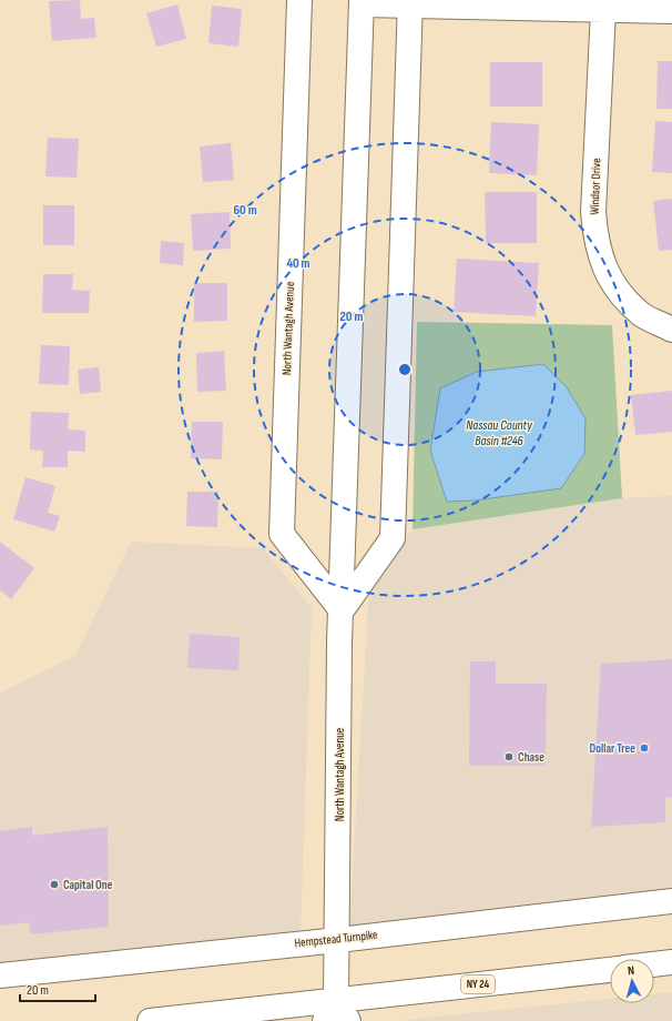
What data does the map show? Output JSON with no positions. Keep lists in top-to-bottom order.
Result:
{
  "streets": {
    "main road": [
      "Windsor Drive",
      "North Wantagh Avenue",
      "Hempstead Turnpike",
      "NY 24"
    ]
  },
  "crossings": [
    ["North Wantagh Avenue", "Hempstead Turnpike"],
    ["North Wantagh Avenue", "NY 24"]
  ],
  "water": ["Nassau County Basin #246"],
  "places": ["Dollar Tree", "Chase", "Capital One"],
  "scale_bar": "20 m",
  "north": "top",
  "rings": ["60 m", "40 m", "20 m"]
}
